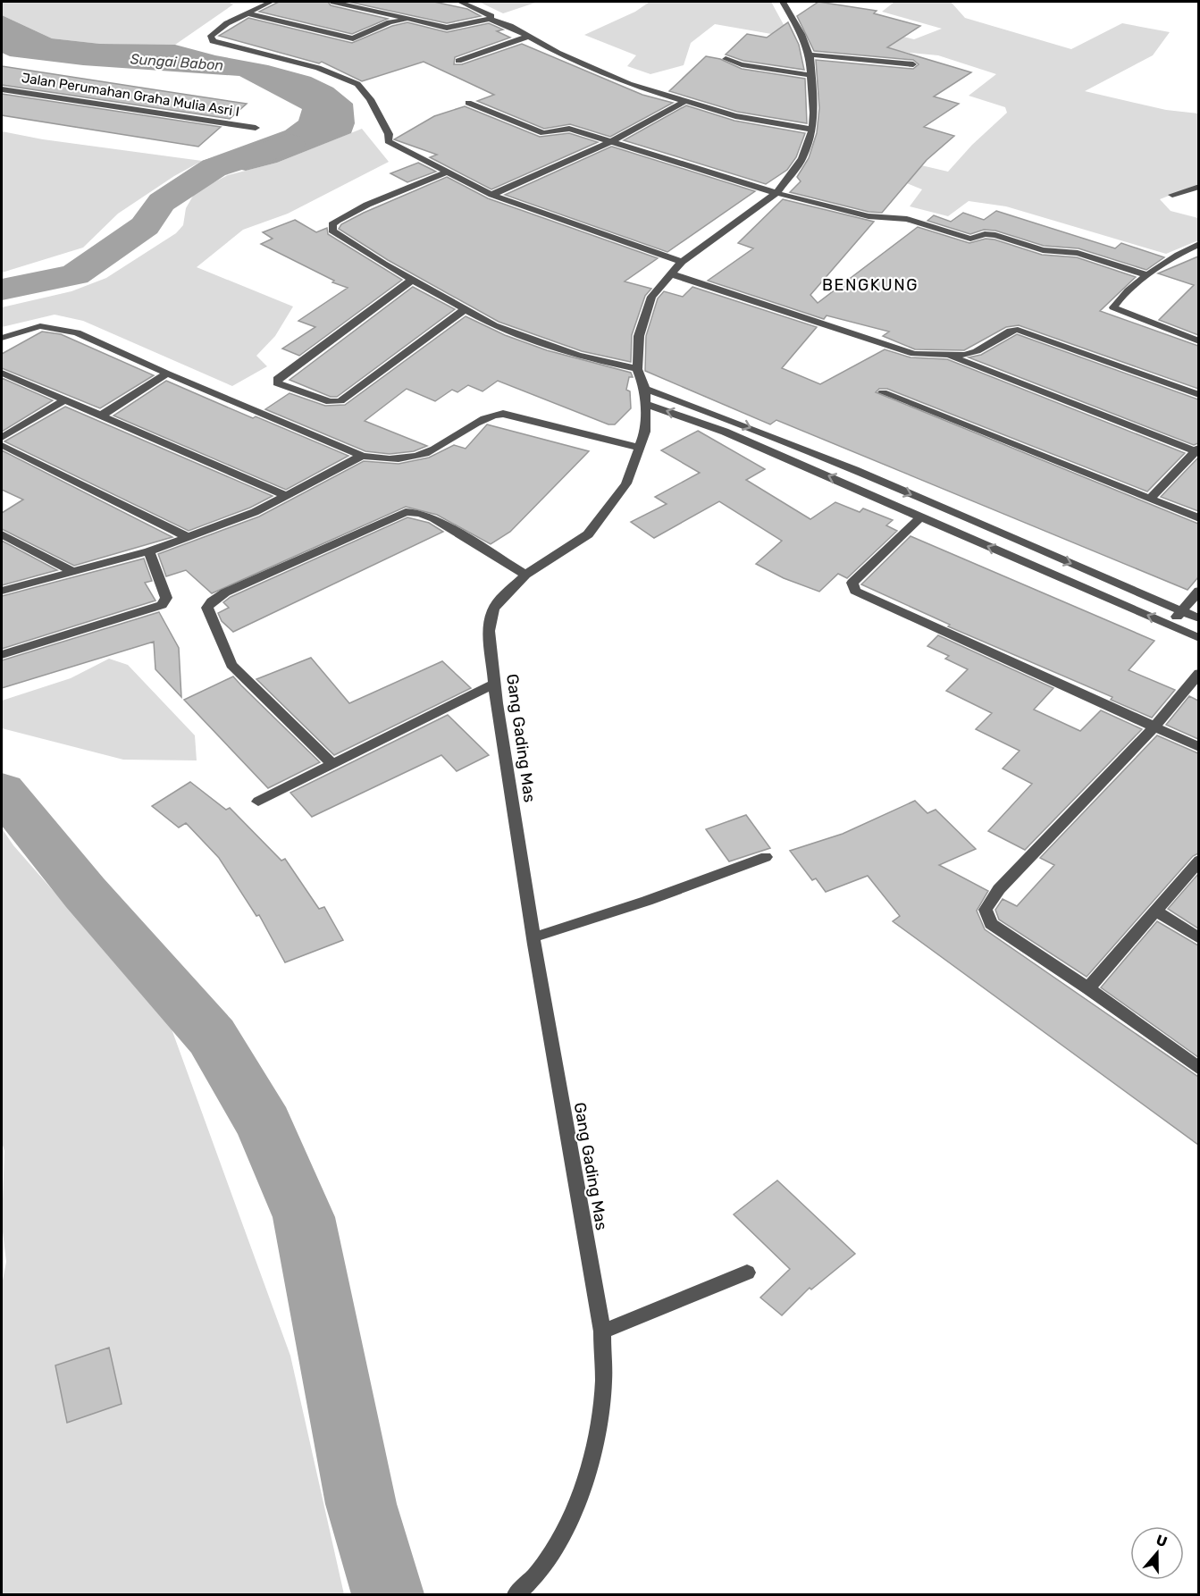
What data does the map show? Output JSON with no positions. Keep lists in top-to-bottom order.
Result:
{
  "streets": {
    "street": ["Jalan Perumahan Graha Mulia Asri I", "Gang Gading Mas"]
  },
  "districts": ["BENGKUNG"],
  "water": ["Sungai Babon"],
  "north": "top"
}
